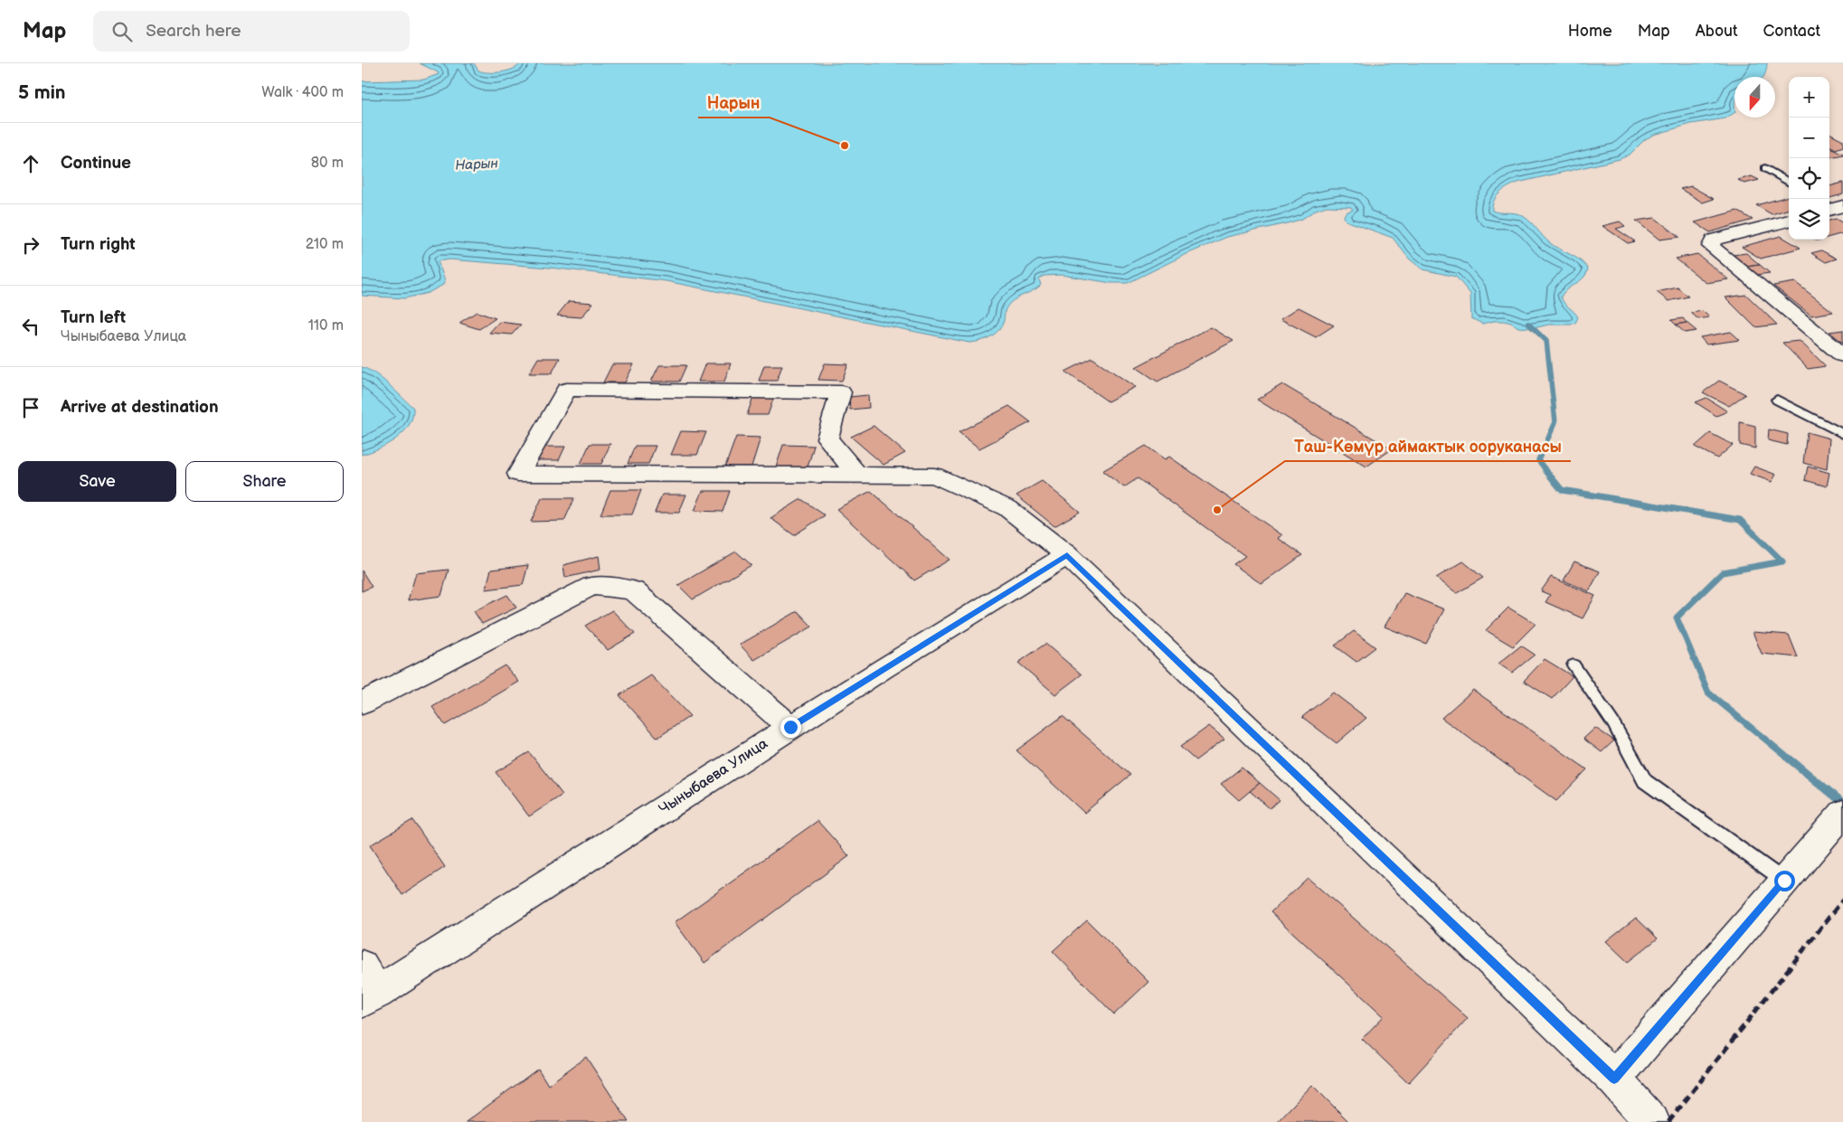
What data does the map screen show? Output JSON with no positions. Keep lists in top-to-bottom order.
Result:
{
  "streets": {
    "street": ["Чыныбаева Улица"]
  },
  "water": ["Нарын"],
  "places": ["Нарын", "Таш-Көмүр аймактык ооруканасы"],
  "north": "bottom",
  "page": {
    "header": "Map",
    "search": "Search here",
    "nav": [
      "Home",
      "Map",
      "About",
      "Contact"
    ],
    "heading": ["5 min", "Walk · 400 m"],
    "map_buttons": ["+", "−"],
    "list": [
      ["Continue", "80 m"],
      ["Turn right", "210 m"],
      ["Turn left", "Чыныбаева Улица", "110 m"],
      "Arrive at destination"
    ],
    "buttons": ["Save", "Share"]
  }
}
